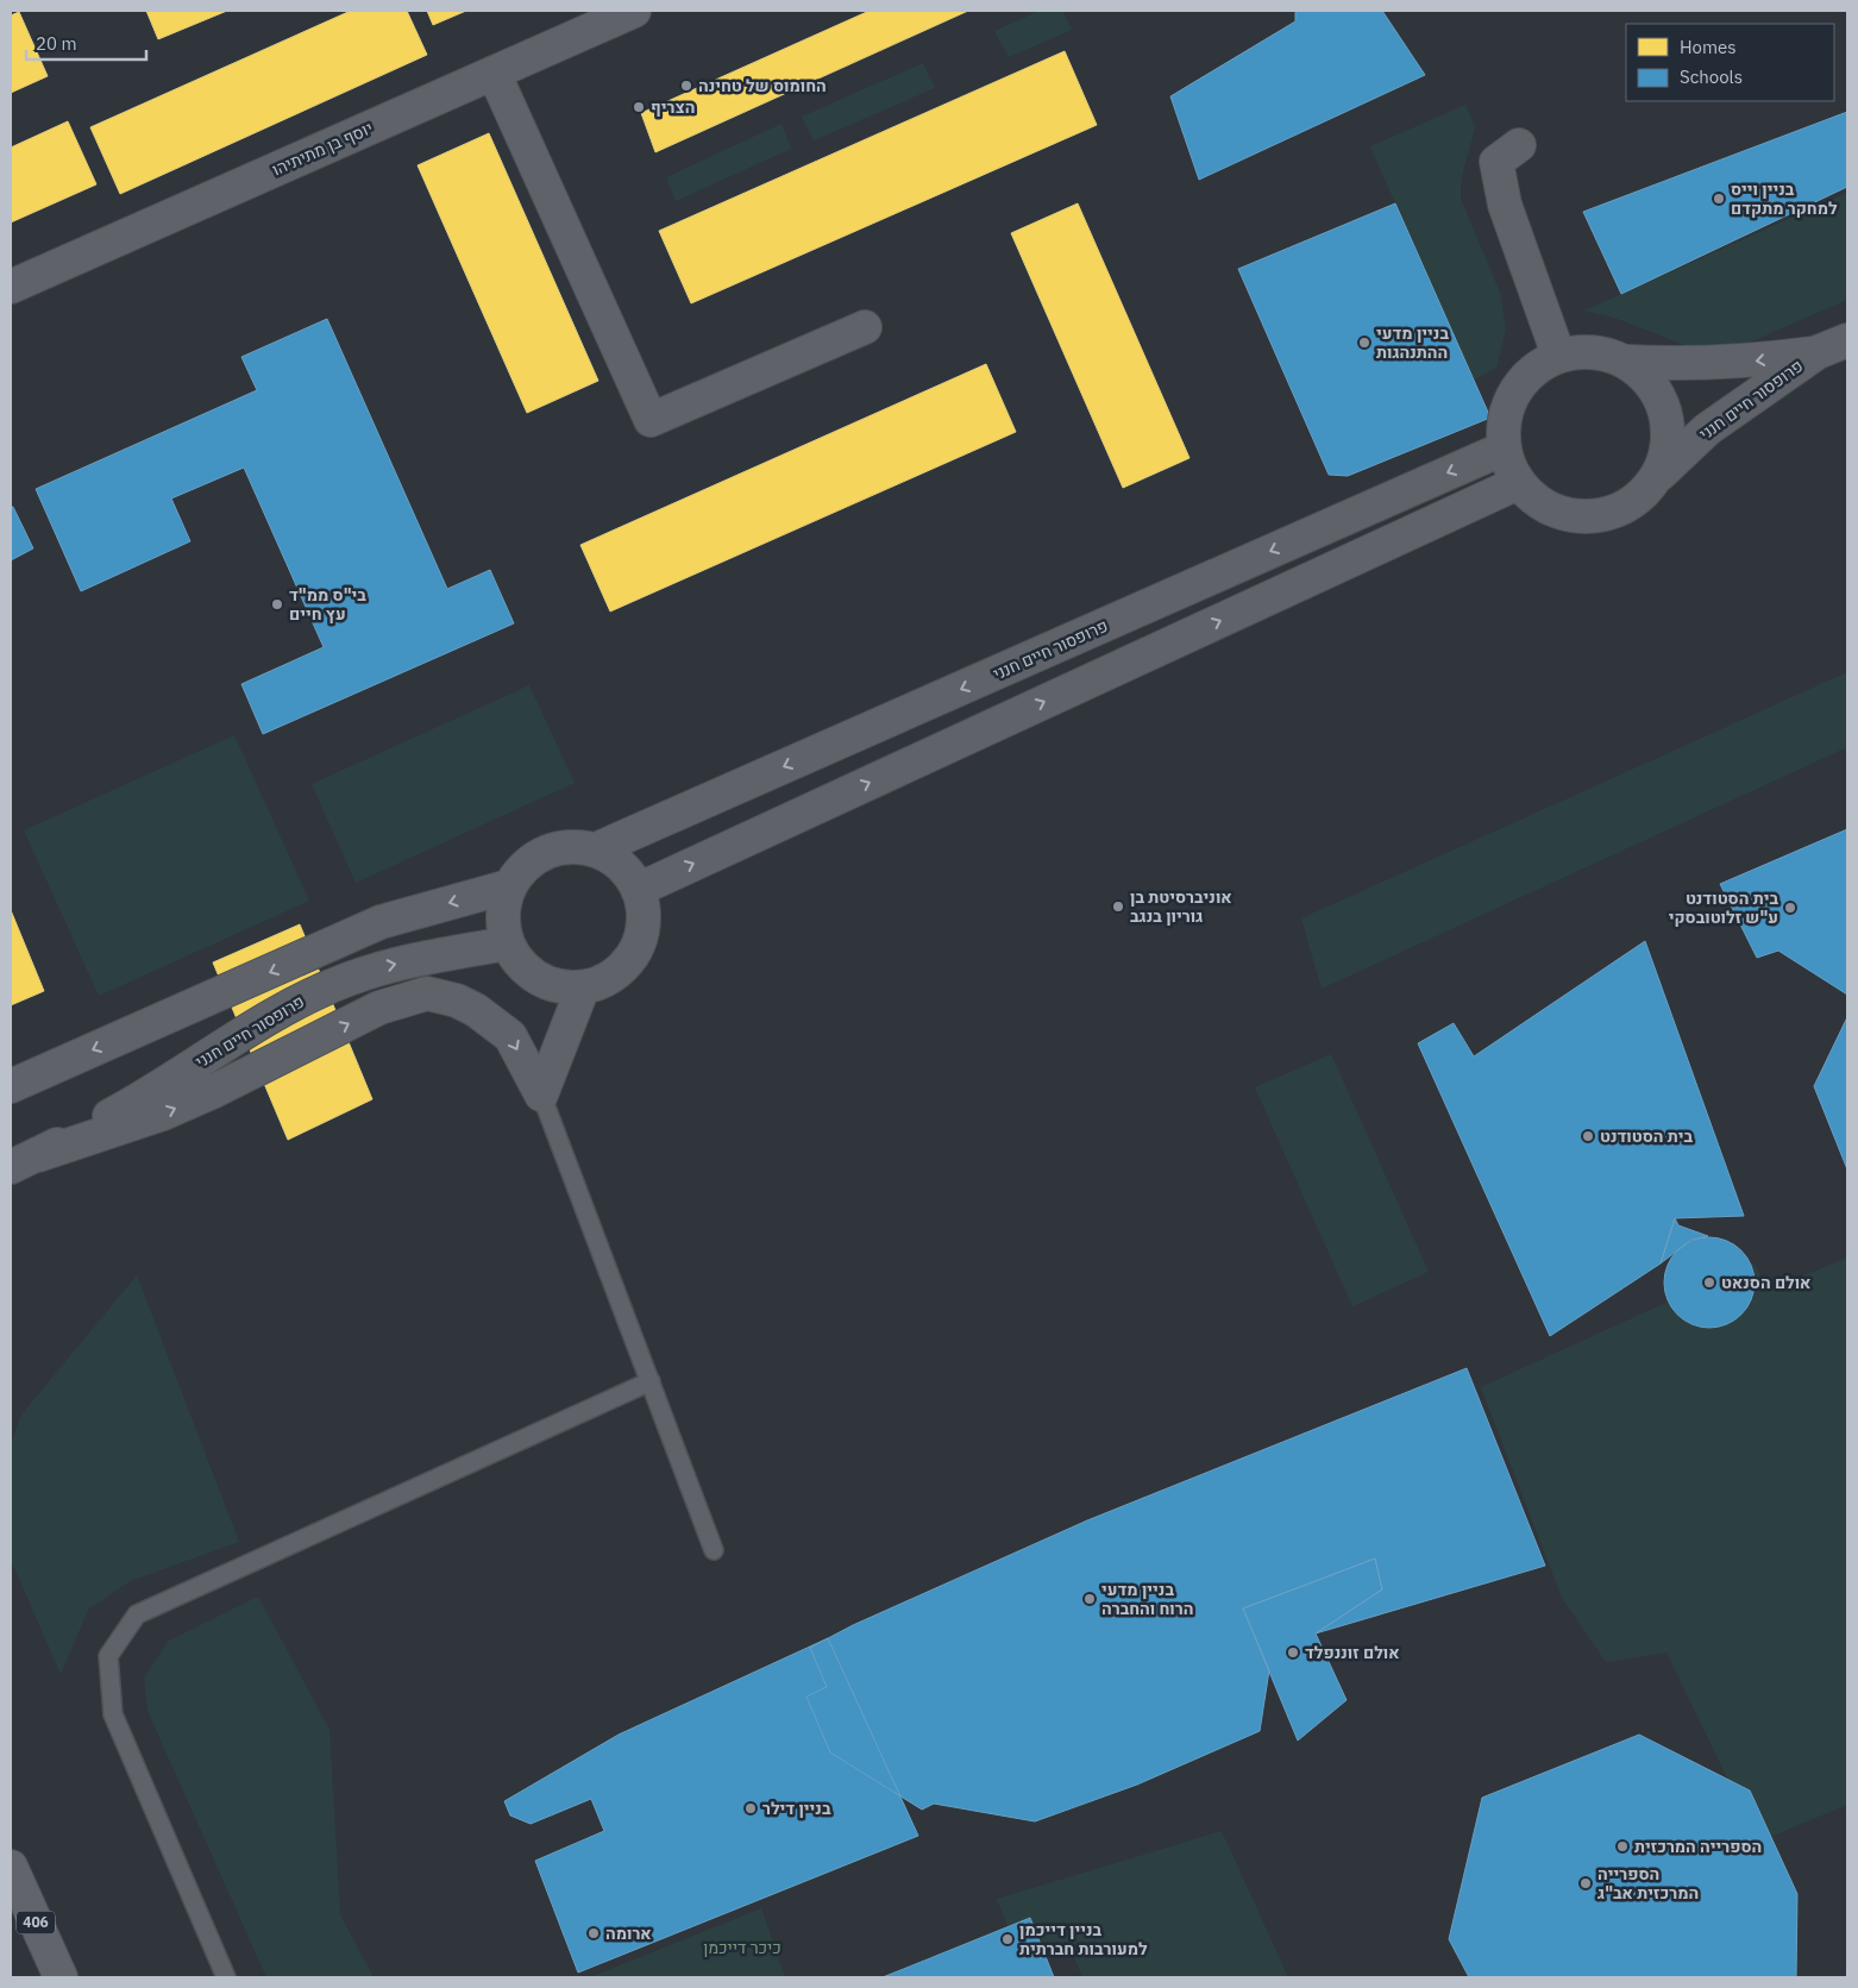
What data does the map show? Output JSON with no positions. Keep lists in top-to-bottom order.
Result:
{
  "streets": {
    "main road": ["406"],
    "street": ["יוסף בן מתיתיהו", "פרופסור חיים חנני"]
  },
  "parks": ["כיכר דייכמן"],
  "places": [
    "החומוס של טחינה",
    "הצריף",
    "בניין וייס למחקר מתקדם",
    "בניין מדעי ההתנהגות",
    "בי\"ס ממ\"ד עץ חיים",
    "אוניברסיטת בן גוריון בנגב",
    "בית הסטודנט ע\"ש זלוטובסקי",
    "בית הסטודנט",
    "אולם הסנאט",
    "בניין מדעי הרוח והחברה",
    "אולם זוננפלד",
    "בניין דילר",
    "הספרייה המרכזית",
    "הספרייה המרכזית אב\"ג",
    "ארומה",
    "בניין דייכמן למעורבות חברתית"
  ],
  "legend": ["Homes", "Schools"],
  "scale_bar": "20 m"
}
